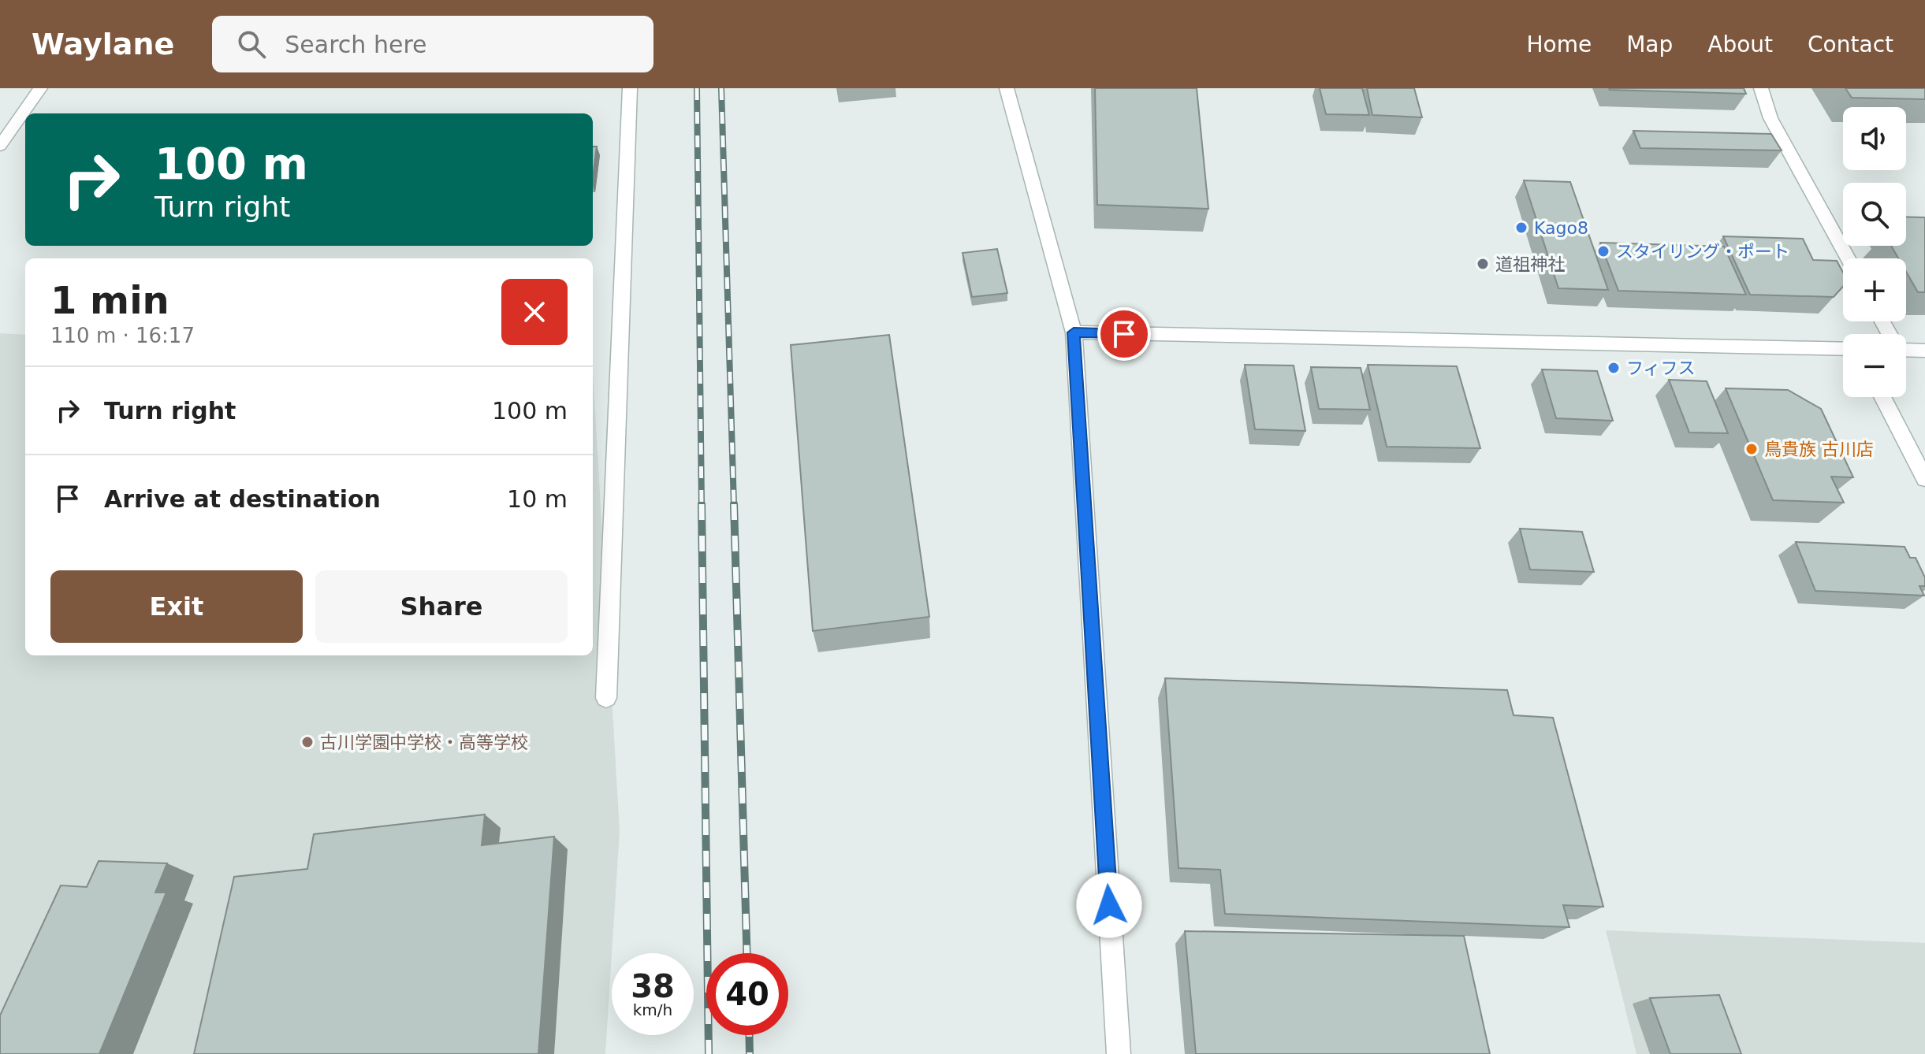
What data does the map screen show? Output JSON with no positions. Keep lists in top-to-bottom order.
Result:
{
  "places": [
    "Kago8",
    "スタイリング・ポート",
    "道祖神社",
    "フィフス",
    "鳥貴族 古川店",
    "古川学園中学校・高等学校"
  ],
  "page": {
    "header": "Waylane",
    "search": "Search here",
    "nav": [
      "Home",
      "Map",
      "About",
      "Contact"
    ],
    "map_buttons": ["+", "−"],
    "turn": ["100 m", "Turn right"],
    "heading": ["1 min", "110 m · 16:17"],
    "list": [
      {
        "name": "Turn right",
        "value": "100 m"
      },
      {
        "name": "Arrive at destination",
        "value": "10 m"
      }
    ],
    "buttons": ["Exit", "Share"],
    "speed": "38 km/h",
    "limit": "40"
  }
}
